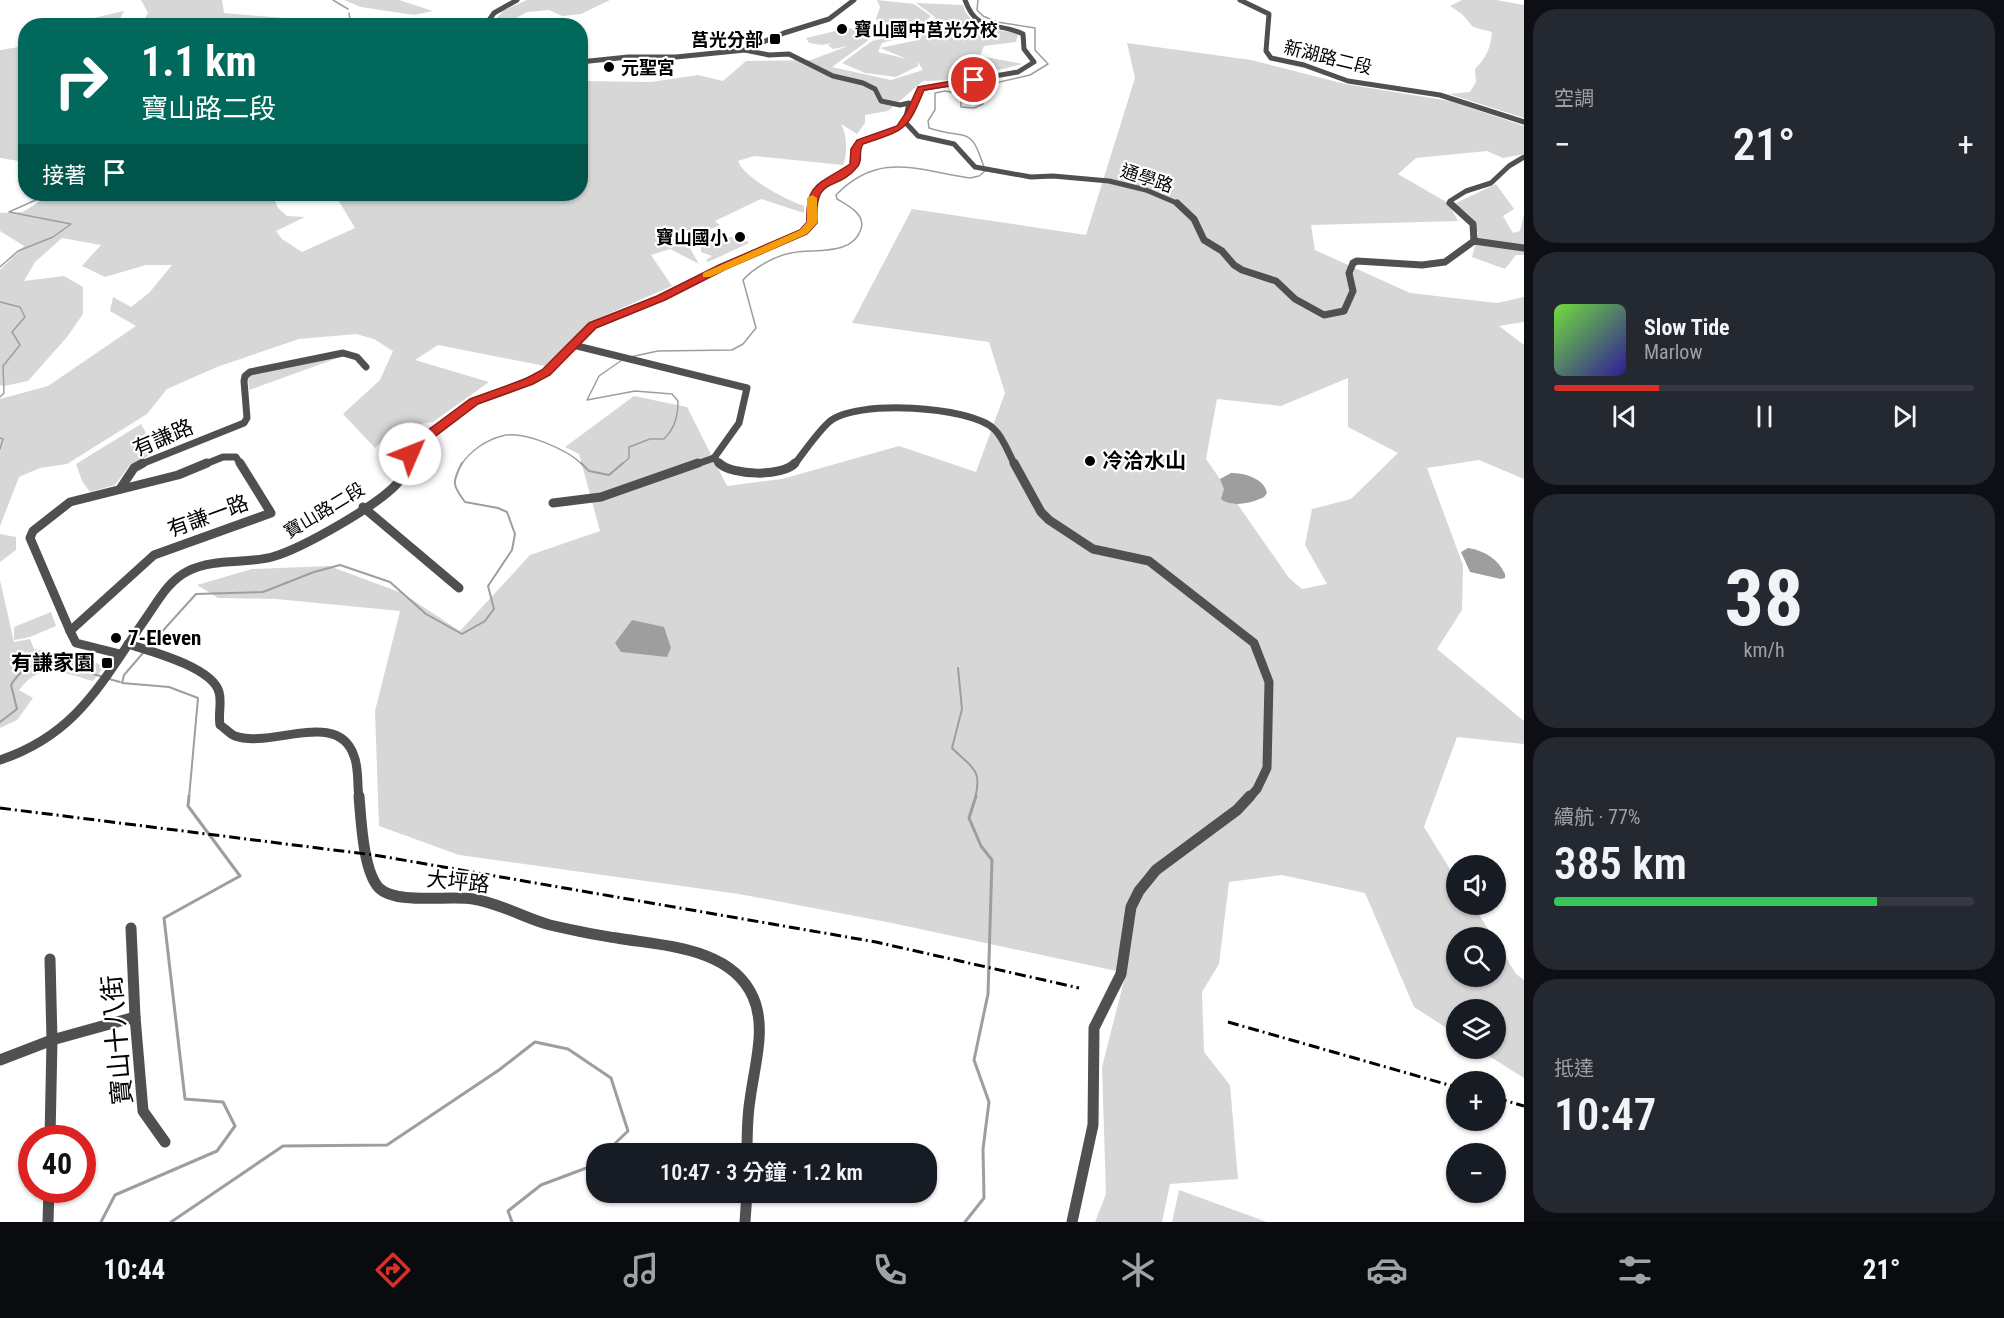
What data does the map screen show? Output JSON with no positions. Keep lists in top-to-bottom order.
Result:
{
  "streets": {
    "street": [
      "新湖路二段",
      "通學路",
      "有謙路",
      "寶山路二段",
      "有謙一路",
      "大坪路",
      "寶山十八街"
    ]
  },
  "crossings": [
    ["通學路", "寶山路二段"],
    ["有謙路", "有謙一路"],
    ["寶山路二段", "大坪路"]
  ],
  "places": {
    "other": [
      "寶山國中莒光分校",
      "元聖宮",
      "寶山國小",
      "冷洽水山",
      "7-Eleven"
    ],
    "transit": ["莒光分部", "有謙家園"]
  },
  "page": {
    "tile": [
      "空調",
      ["38", "km/h"],
      ["續航 · 77%", "385 km"],
      ["抵達", "10:47"]
    ],
    "turn": ["1.1 km", "寶山路二段"],
    "heat": ["−", "21°", "+"],
    "then": "接著",
    "song": ["Slow Tide", "Marlow"],
    "map_buttons": ["+", "−"],
    "limit": "40",
    "trip": "10:47 · 3 分鐘 · 1.2 km",
    "tabs": ["10:44", "21°"]
  }
}
